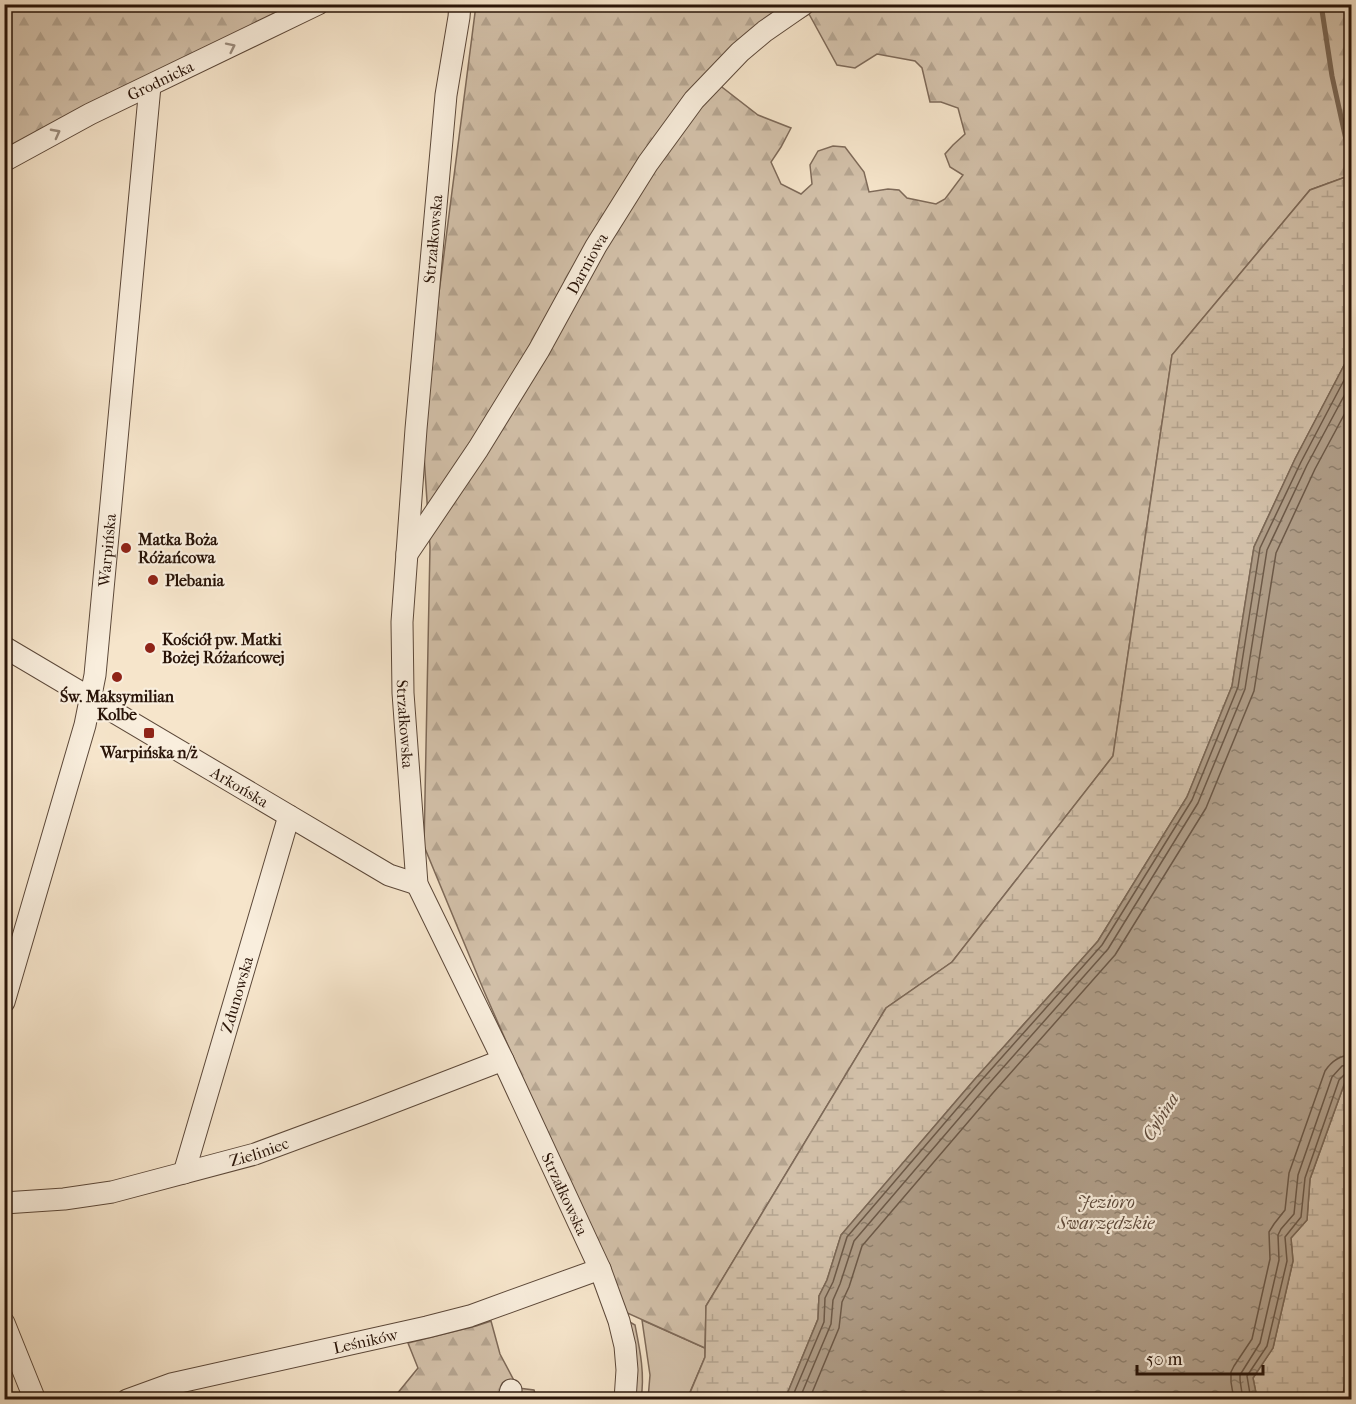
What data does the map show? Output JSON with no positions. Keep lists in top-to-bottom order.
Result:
{
  "streets": {
    "street": [
      "Grodnicka",
      "Strzałkowska",
      "Darniowa",
      "Warpińska",
      "Arkońska",
      "Zdunowska",
      "Zieliniec",
      "Leśników"
    ]
  },
  "crossings": [
    ["Grodnicka", "Warpińska"],
    ["Strzałkowska", "Darniowa"],
    ["Strzałkowska", "Arkońska"],
    ["Strzałkowska", "Zieliniec"],
    ["Strzałkowska", "Leśników"],
    ["Warpińska", "Arkońska"],
    ["Arkońska", "Zdunowska"],
    ["Zdunowska", "Zieliniec"]
  ],
  "one_way": ["Grodnicka"],
  "water": ["Cybina", "Jezioro Swarzędzkie"],
  "places": {
    "other": [
      "Matka Boża Różańcowa",
      "Plebania",
      "Kościół pw. Matki Bożej Różańcowej",
      "Św. Maksymilian Kolbe"
    ],
    "transit": ["Warpińska n/ż"]
  },
  "scale_bar": "50 m"
}
